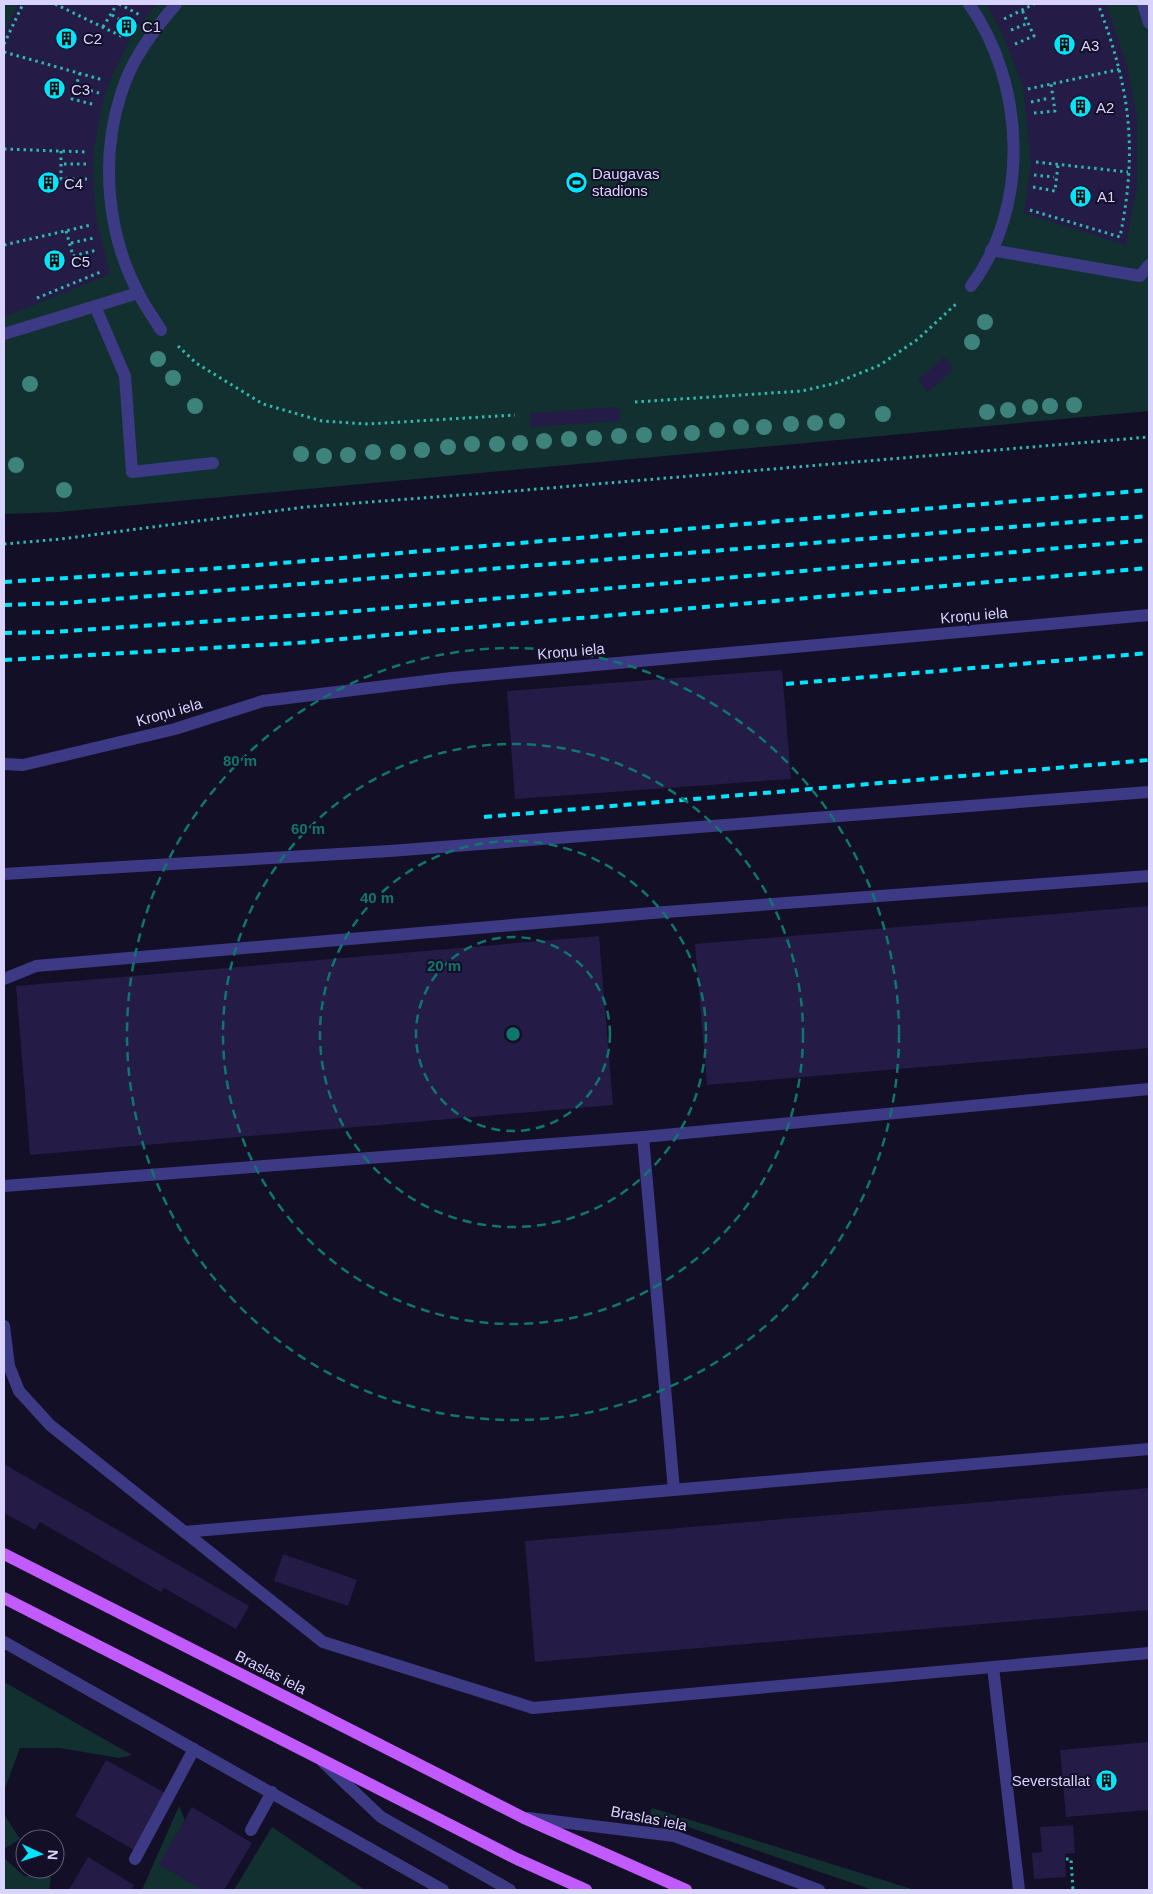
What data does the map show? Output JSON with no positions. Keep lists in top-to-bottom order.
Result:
{
  "streets": {
    "main road": ["Braslas iela"],
    "street": ["Kroņu iela"]
  },
  "places": {
    "building": [
      "C1",
      "C2",
      "A3",
      "C3",
      "A2",
      "C4",
      "A1",
      "C5",
      "Severstallat"
    ],
    "sports": ["Daugavas stadions"]
  },
  "north": "right",
  "rings": [
    "80 m",
    "60 m",
    "40 m",
    "20 m"
  ]
}
